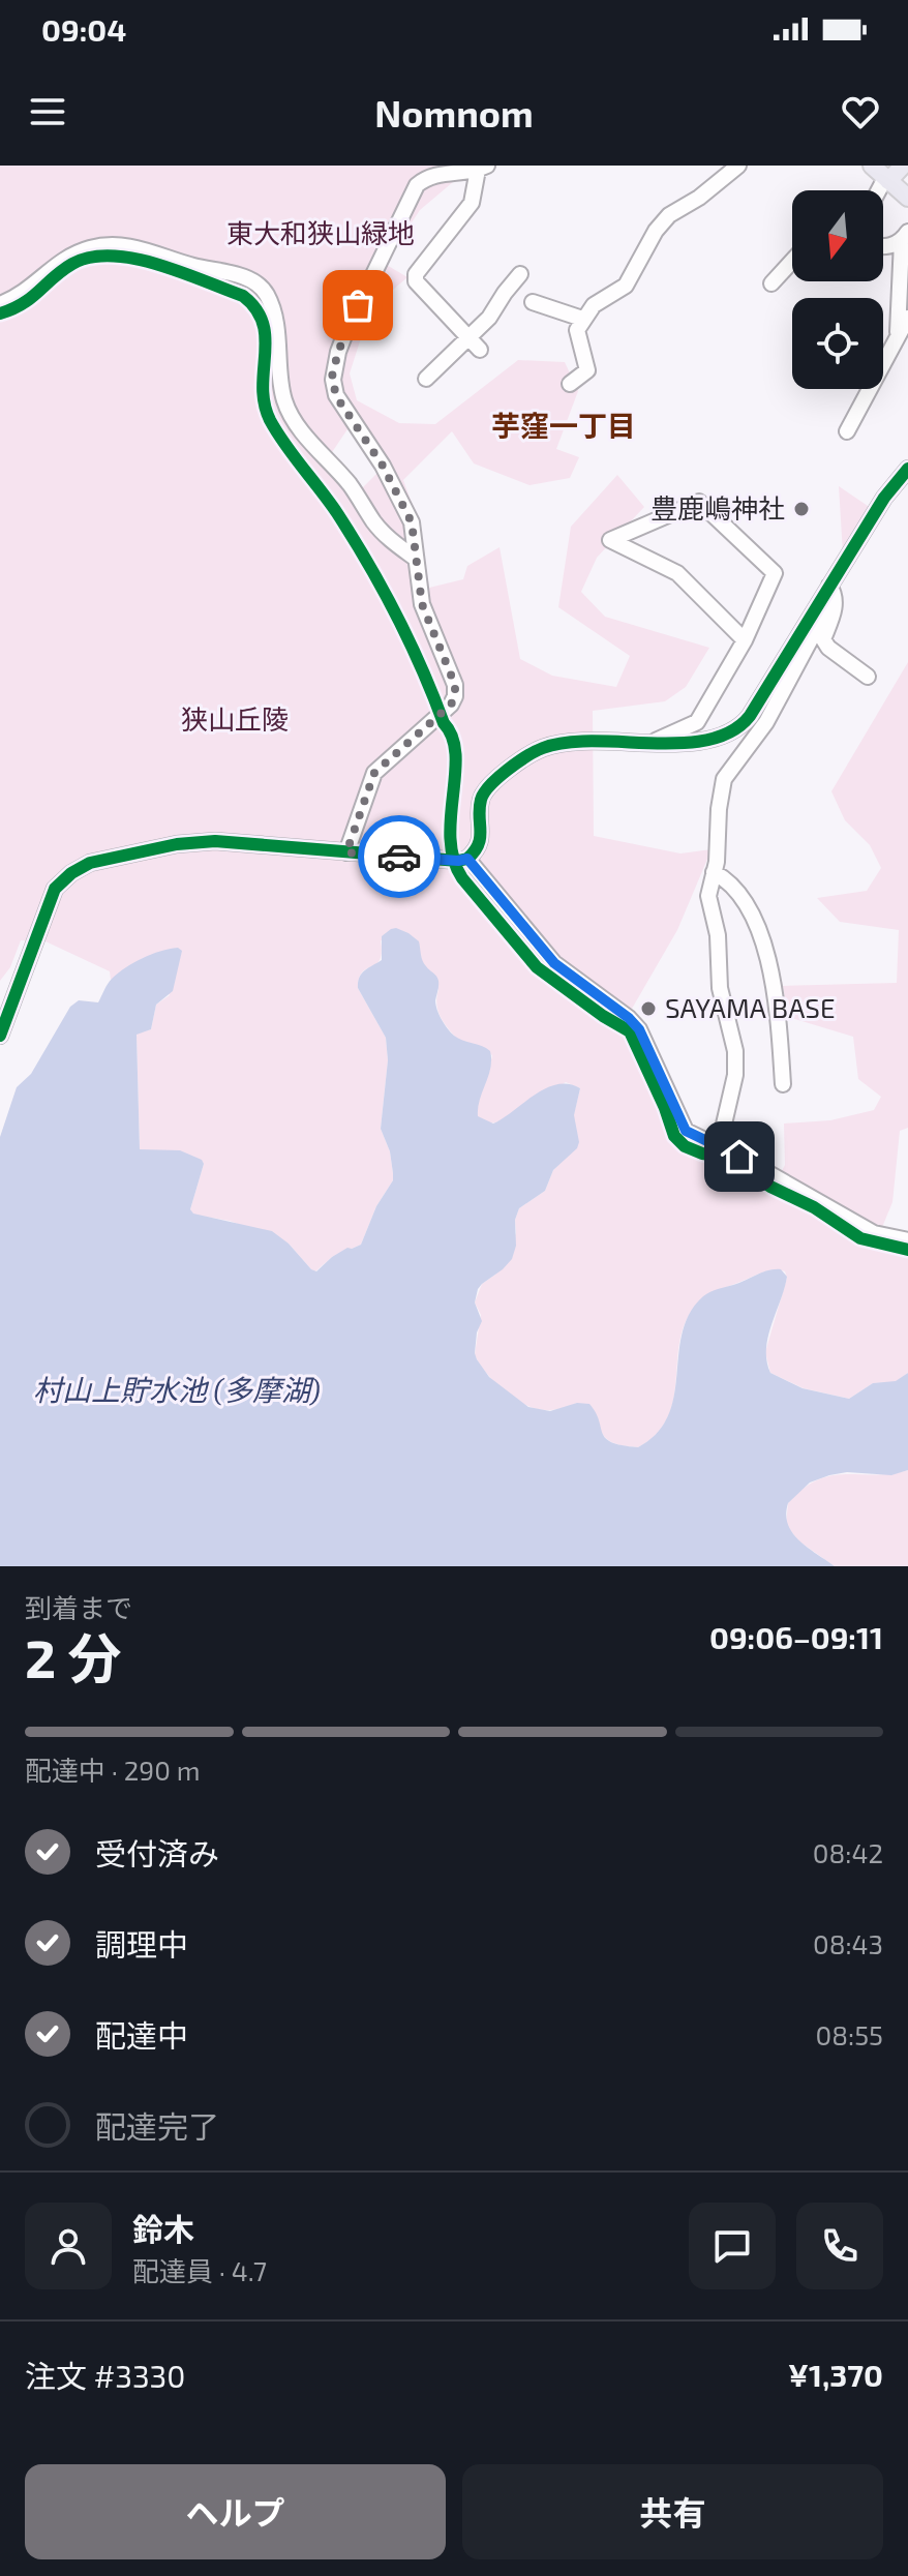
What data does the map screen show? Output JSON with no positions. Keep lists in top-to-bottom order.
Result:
{
  "districts": ["芋窪一丁目"],
  "water": ["村山上貯水池 (多摩湖)"],
  "parks": ["東大和狭山緑地", "狭山丘陵"],
  "places": ["豊鹿嶋神社", "SAYAMA BASE"],
  "north": "bottom",
  "page": {
    "status": "09:04",
    "header": "Nomnom",
    "heading": ["2 分", "到着まで", "09:06–09:11"],
    "panel": [
      "鈴木",
      "配達員 · 4.7",
      "注文 #3330",
      "¥1,370"
    ],
    "bar": "配達中 · 290 m",
    "list": [
      ["受付済み", "08:42"],
      ["調理中", "08:43"],
      ["配達中", "08:55"],
      "配達完了"
    ],
    "buttons": ["ヘルプ", "共有"]
  }
}
